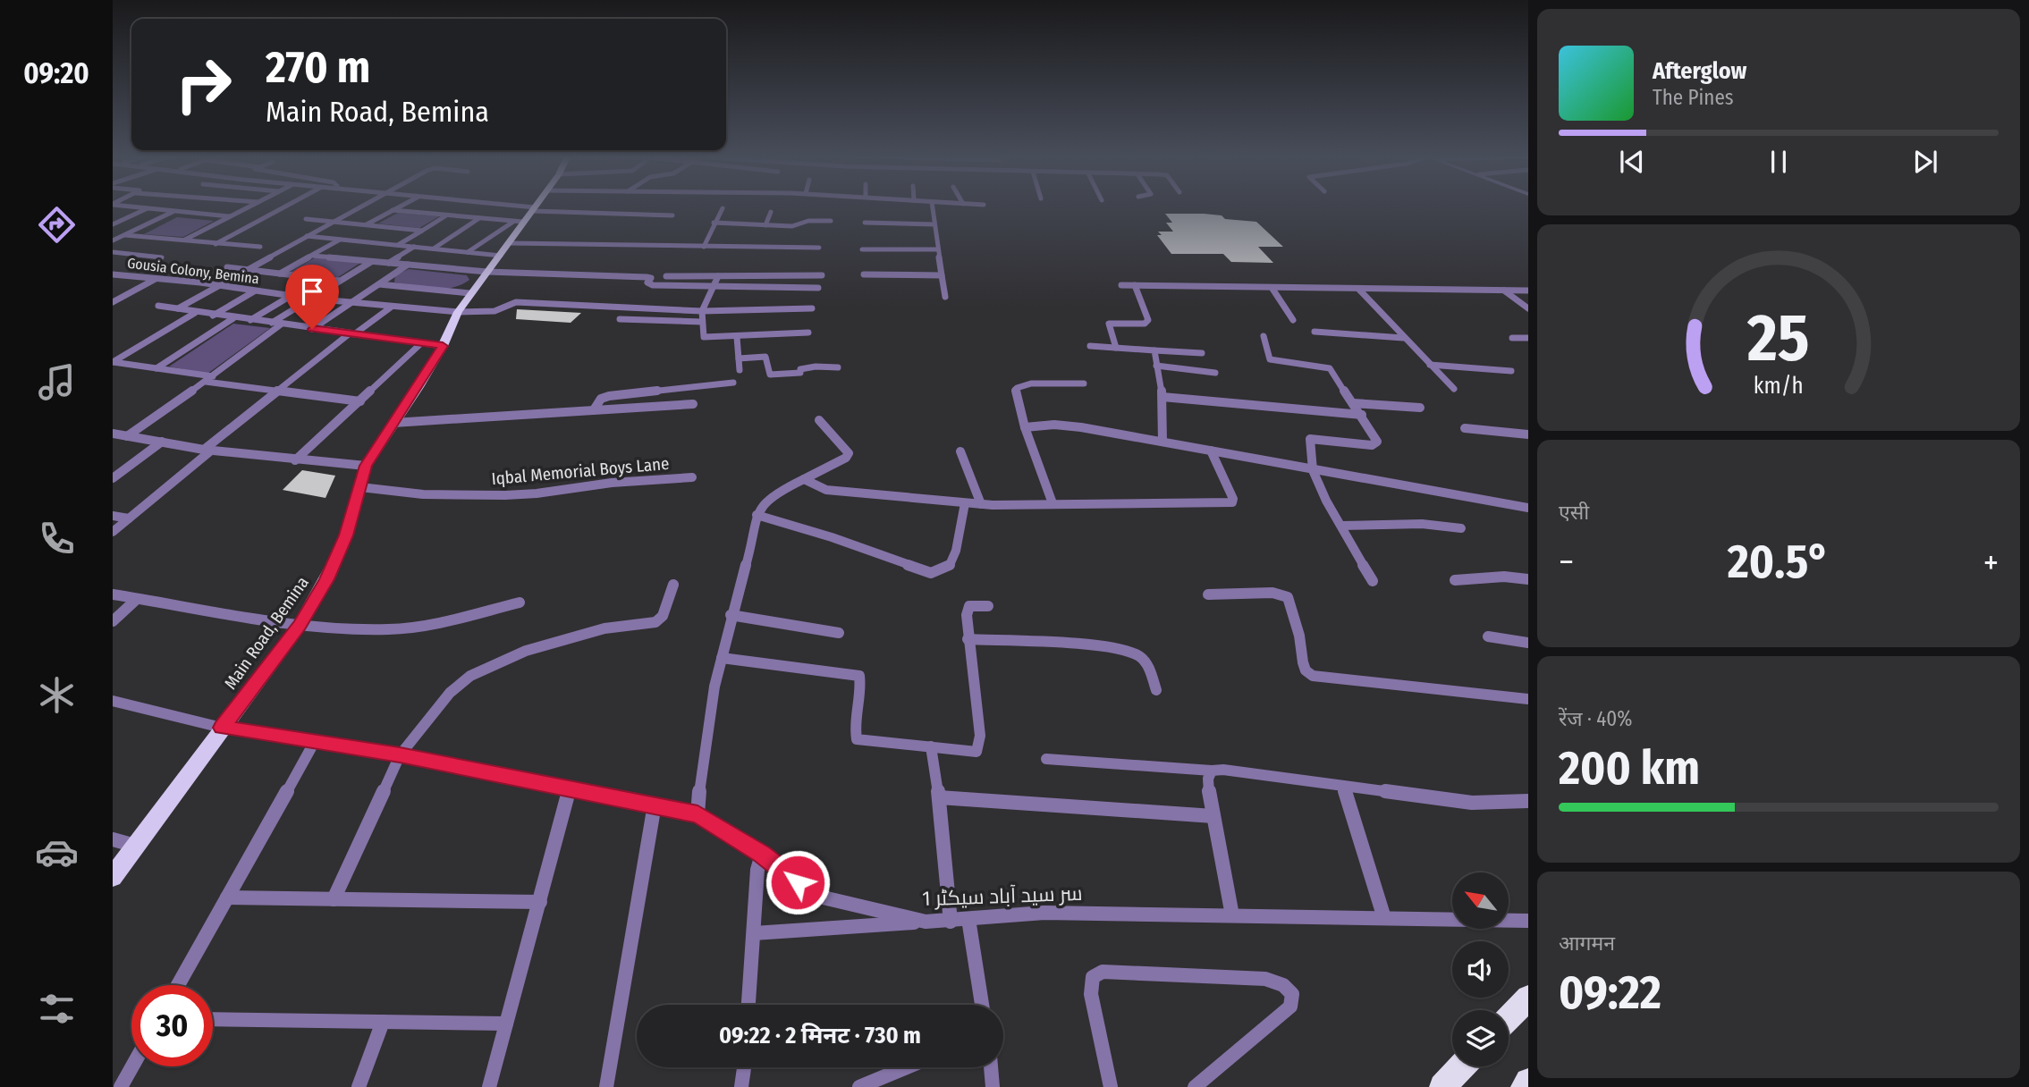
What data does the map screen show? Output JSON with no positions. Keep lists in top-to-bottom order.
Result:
{
  "streets": {
    "main road": ["Main Road, Bemina"],
    "street": ["Gousia Colony, Bemina", "Iqbal Memorial Boys Lane", "سر سید آباد سیکٹر 1"]
  },
  "crossings": [
    ["Gousia Colony, Bemina", "Main Road, Bemina"],
    ["Iqbal Memorial Boys Lane", "Main Road, Bemina"],
    ["Main Road, Bemina", "سر سید آباد سیکٹر 1"]
  ],
  "north": "top left",
  "page": {
    "tabs": "09:20",
    "turn": ["270 m", "Main Road, Bemina"],
    "song": ["Afterglow", "The Pines"],
    "tile": [
      "एसी",
      ["रेंज · 40%", "200 km"],
      ["आगमन", "09:22"]
    ],
    "heat": ["−", "20.5°", "+"],
    "limit": "30",
    "trip": "09:22 · 2 मिनट · 730 m",
    "gauge": ["25", "km/h"]
  }
}
